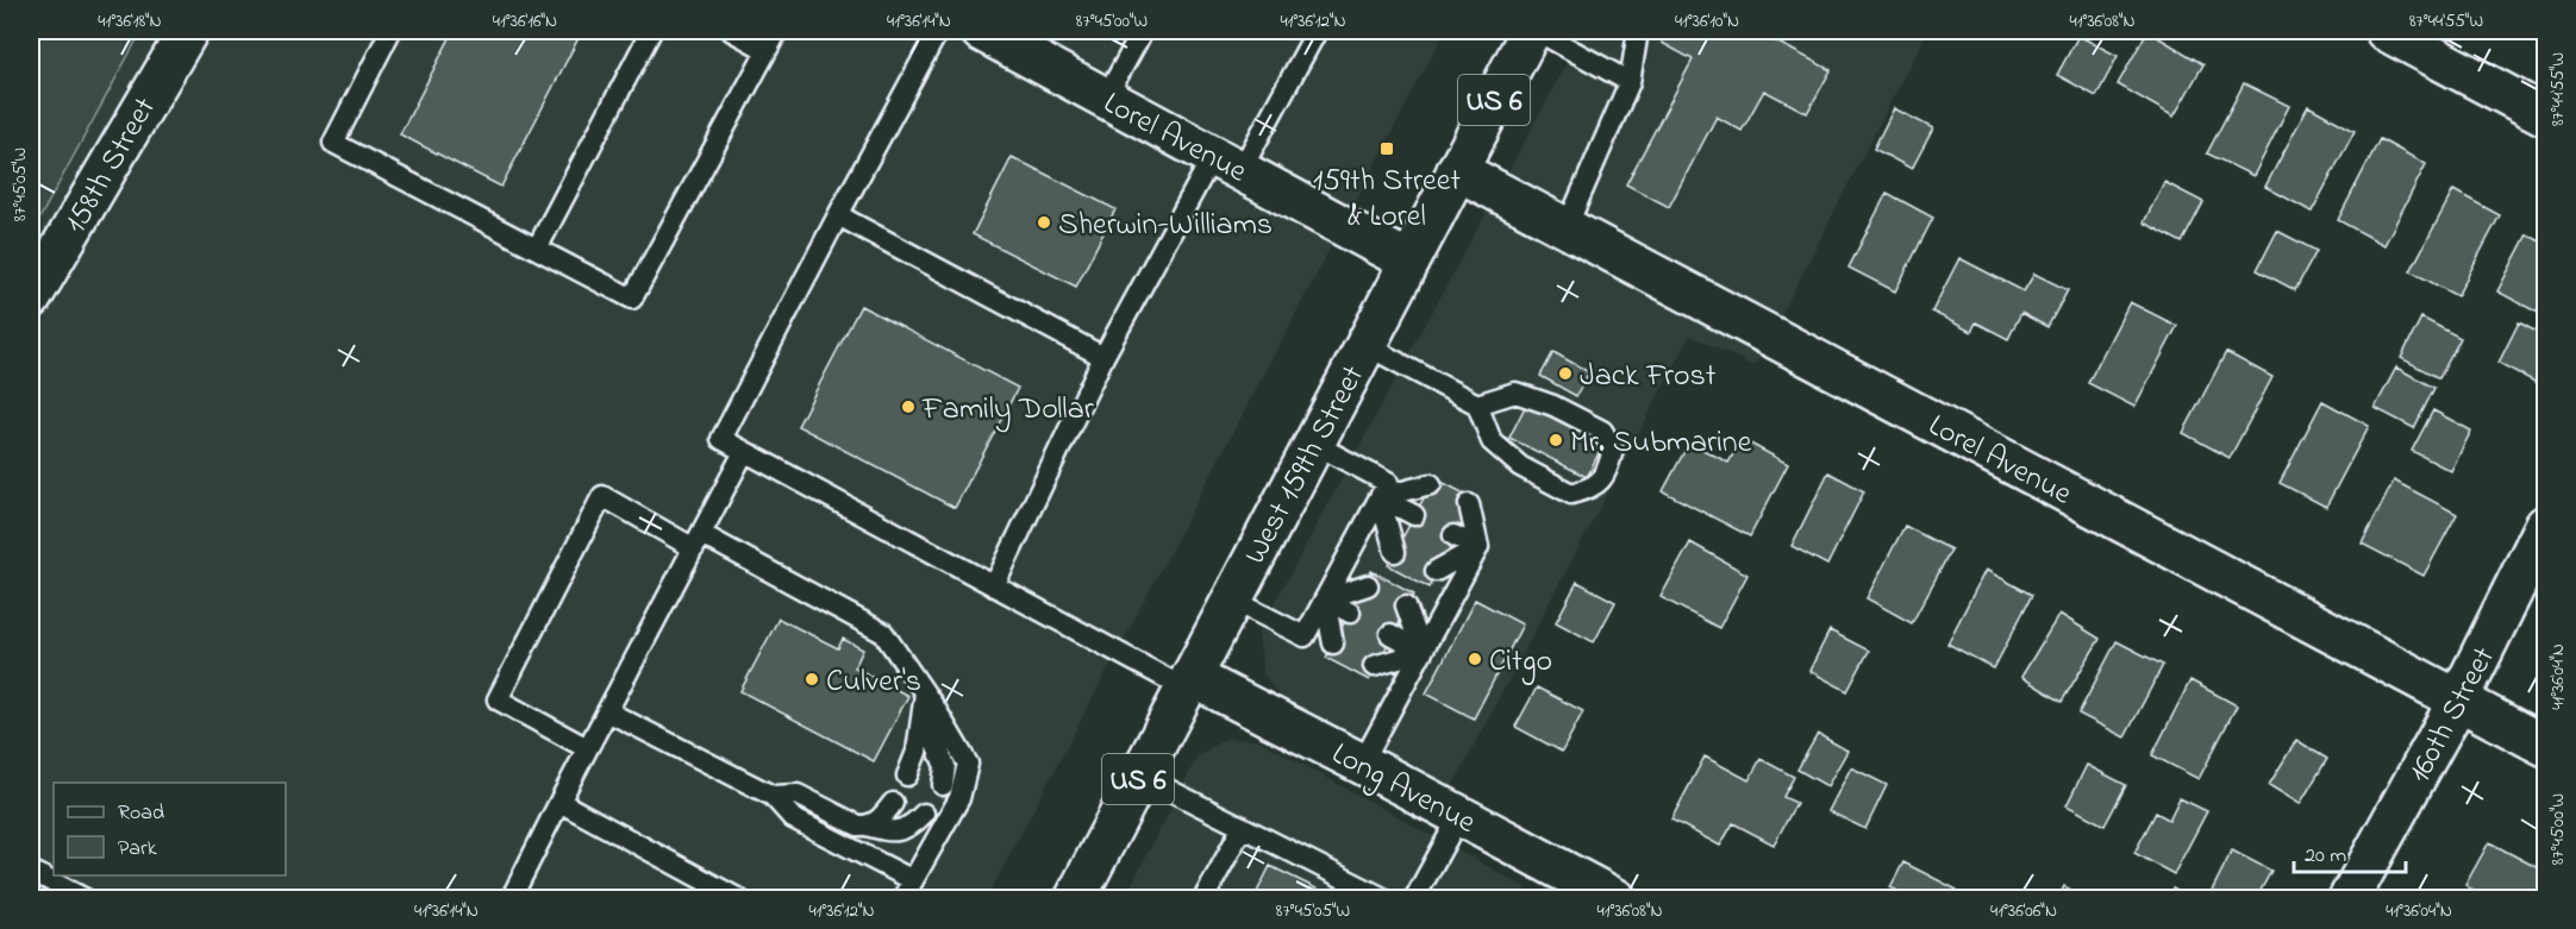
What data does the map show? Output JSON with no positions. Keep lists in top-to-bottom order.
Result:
{
  "streets": {
    "street": [
      "US 6",
      "Lorel Avenue",
      "158th Street",
      "West 159th Street",
      "160th Street",
      "Long Avenue"
    ]
  },
  "crossings": [
    ["Lorel Avenue", "West 159th Street"],
    ["Lorel Avenue", "160th Street"],
    ["West 159th Street", "Long Avenue"]
  ],
  "places": {
    "transit": ["159th Street & Lorel"],
    "other": [
      "Sherwin-Williams",
      "Jack Frost",
      "Family Dollar",
      "Mr. Submarine",
      "Citgo",
      "Culver's"
    ]
  },
  "legend": ["Road", "Park"],
  "scale_bar": "20 m",
  "coordinates": [
    "41°36'18\"N",
    "41°36'16\"N",
    "41°36'14\"N",
    "87°45'00\"W",
    "41°36'12\"N",
    "41°36'10\"N",
    "41°36'08\"N",
    "87°44'55\"W",
    "87°45'05\"W",
    "41°36'04\"N",
    "41°36'06\"N"
  ]
}
